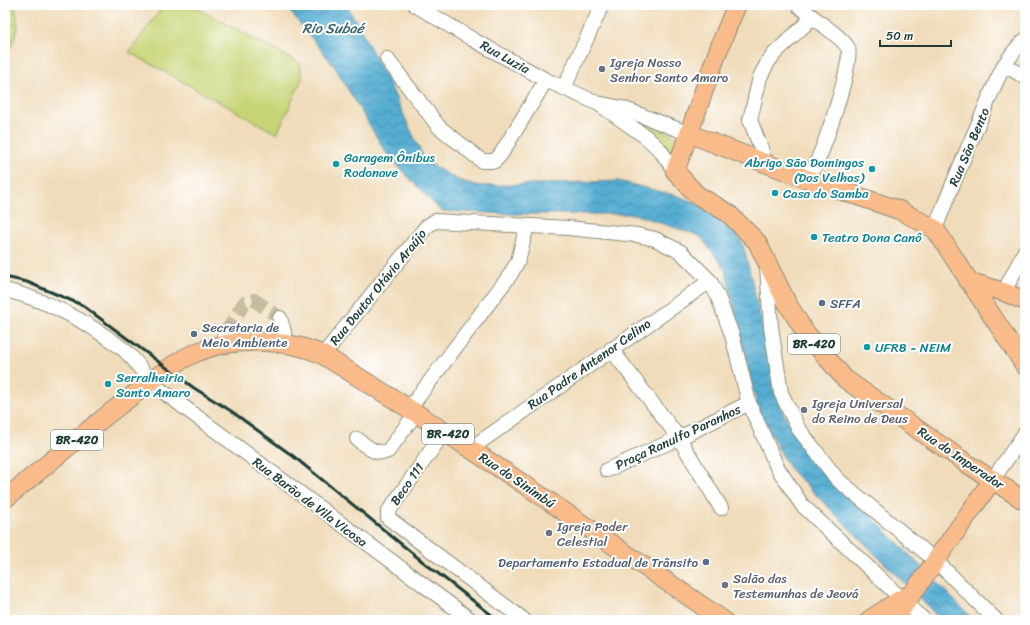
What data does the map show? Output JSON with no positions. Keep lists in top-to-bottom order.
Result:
{
  "streets": {
    "main road": ["BR-420", "Rua do Imperador", "Rua do Sinimbú"],
    "street": [
      "Rua Luzia",
      "Rua São Bento",
      "Rua Doutor Otávio Araújo",
      "Rua Padre Antenor Celino",
      "Praça Ranulfo Paranhos",
      "Beco 111",
      "Rua Barão de Vila Vicosa"
    ]
  },
  "crossings": [
    ["Rua Luzia", "Rua do Imperador"],
    ["Rua Doutor Otávio Araújo", "Rua do Sinimbú"],
    ["BR-420", "Rua do Sinimbú"],
    ["BR-420", "Rua Barão de Vila Vicosa"],
    ["Rua Padre Antenor Celino", "Rua do Sinimbú"],
    ["Rua do Sinimbú", "Beco 111"],
    ["Rua do Sinimbú", "Rua Barão de Vila Vicosa"]
  ],
  "water": ["Rio Subaé"],
  "places": [
    "Igreja Nosso Senhor Santo Amaro",
    "Garagem Ônibus Rodonave",
    "Abrigo São Domingos (Dos Velhos)",
    "Casa do Samba",
    "Teatro Dona Canô",
    "SFFA",
    "Secretaria de Meio Ambiente",
    "UFRB - NEIM",
    "Serralheiria Santo Amaro",
    "Igreja Universal do Reino de Deus",
    "Igreja Poder Celestial",
    "Departamento Estadual de Trânsito",
    "Salão das Testemunhas de Jeová"
  ],
  "scale_bar": "50 m"
}
